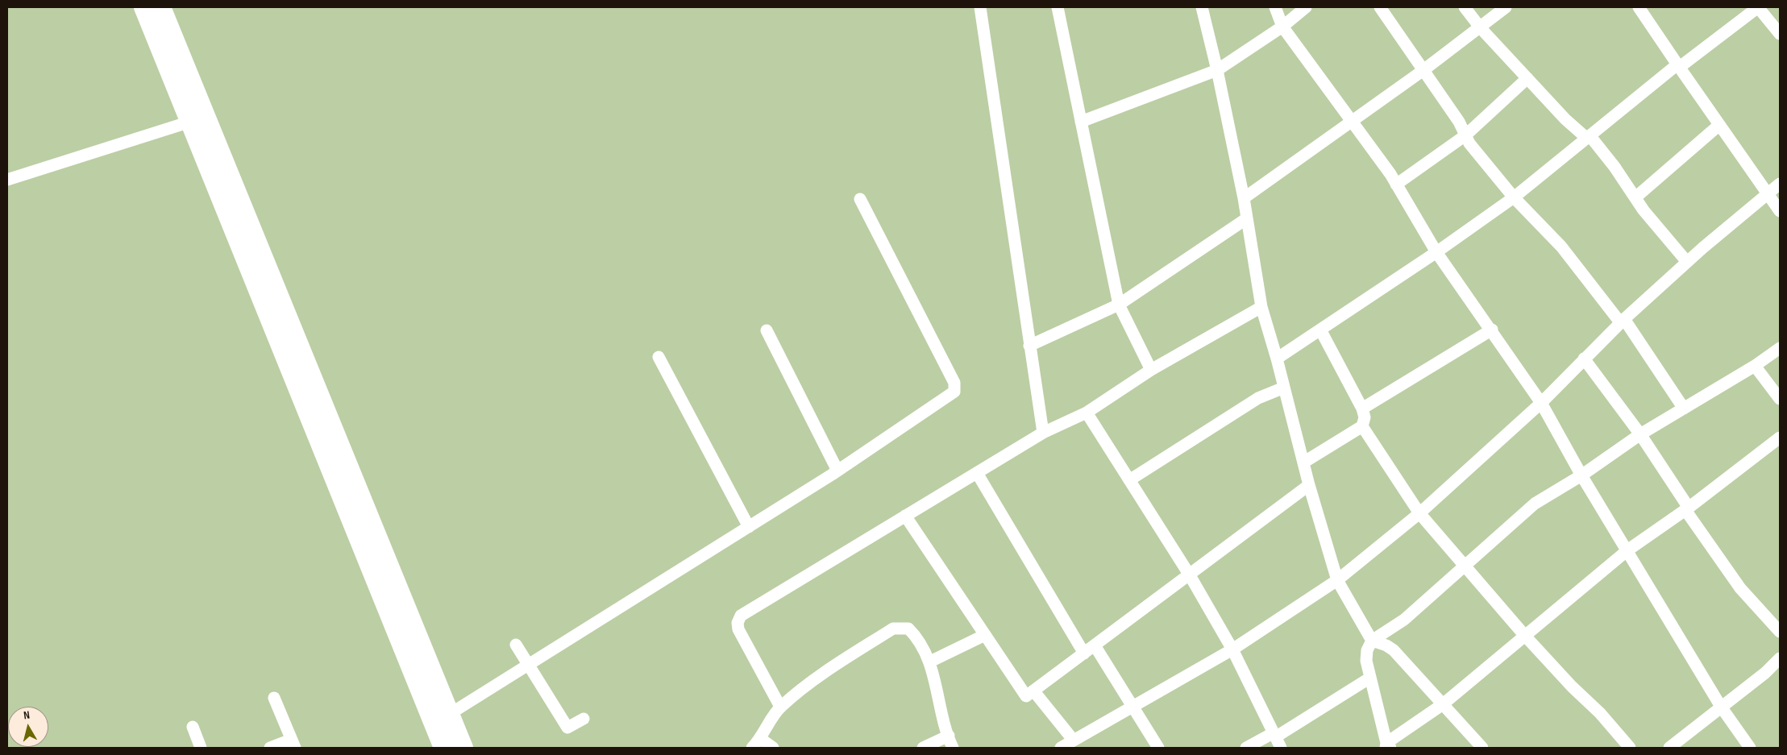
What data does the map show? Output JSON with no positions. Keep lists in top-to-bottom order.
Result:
{
  "north": "top"
}
